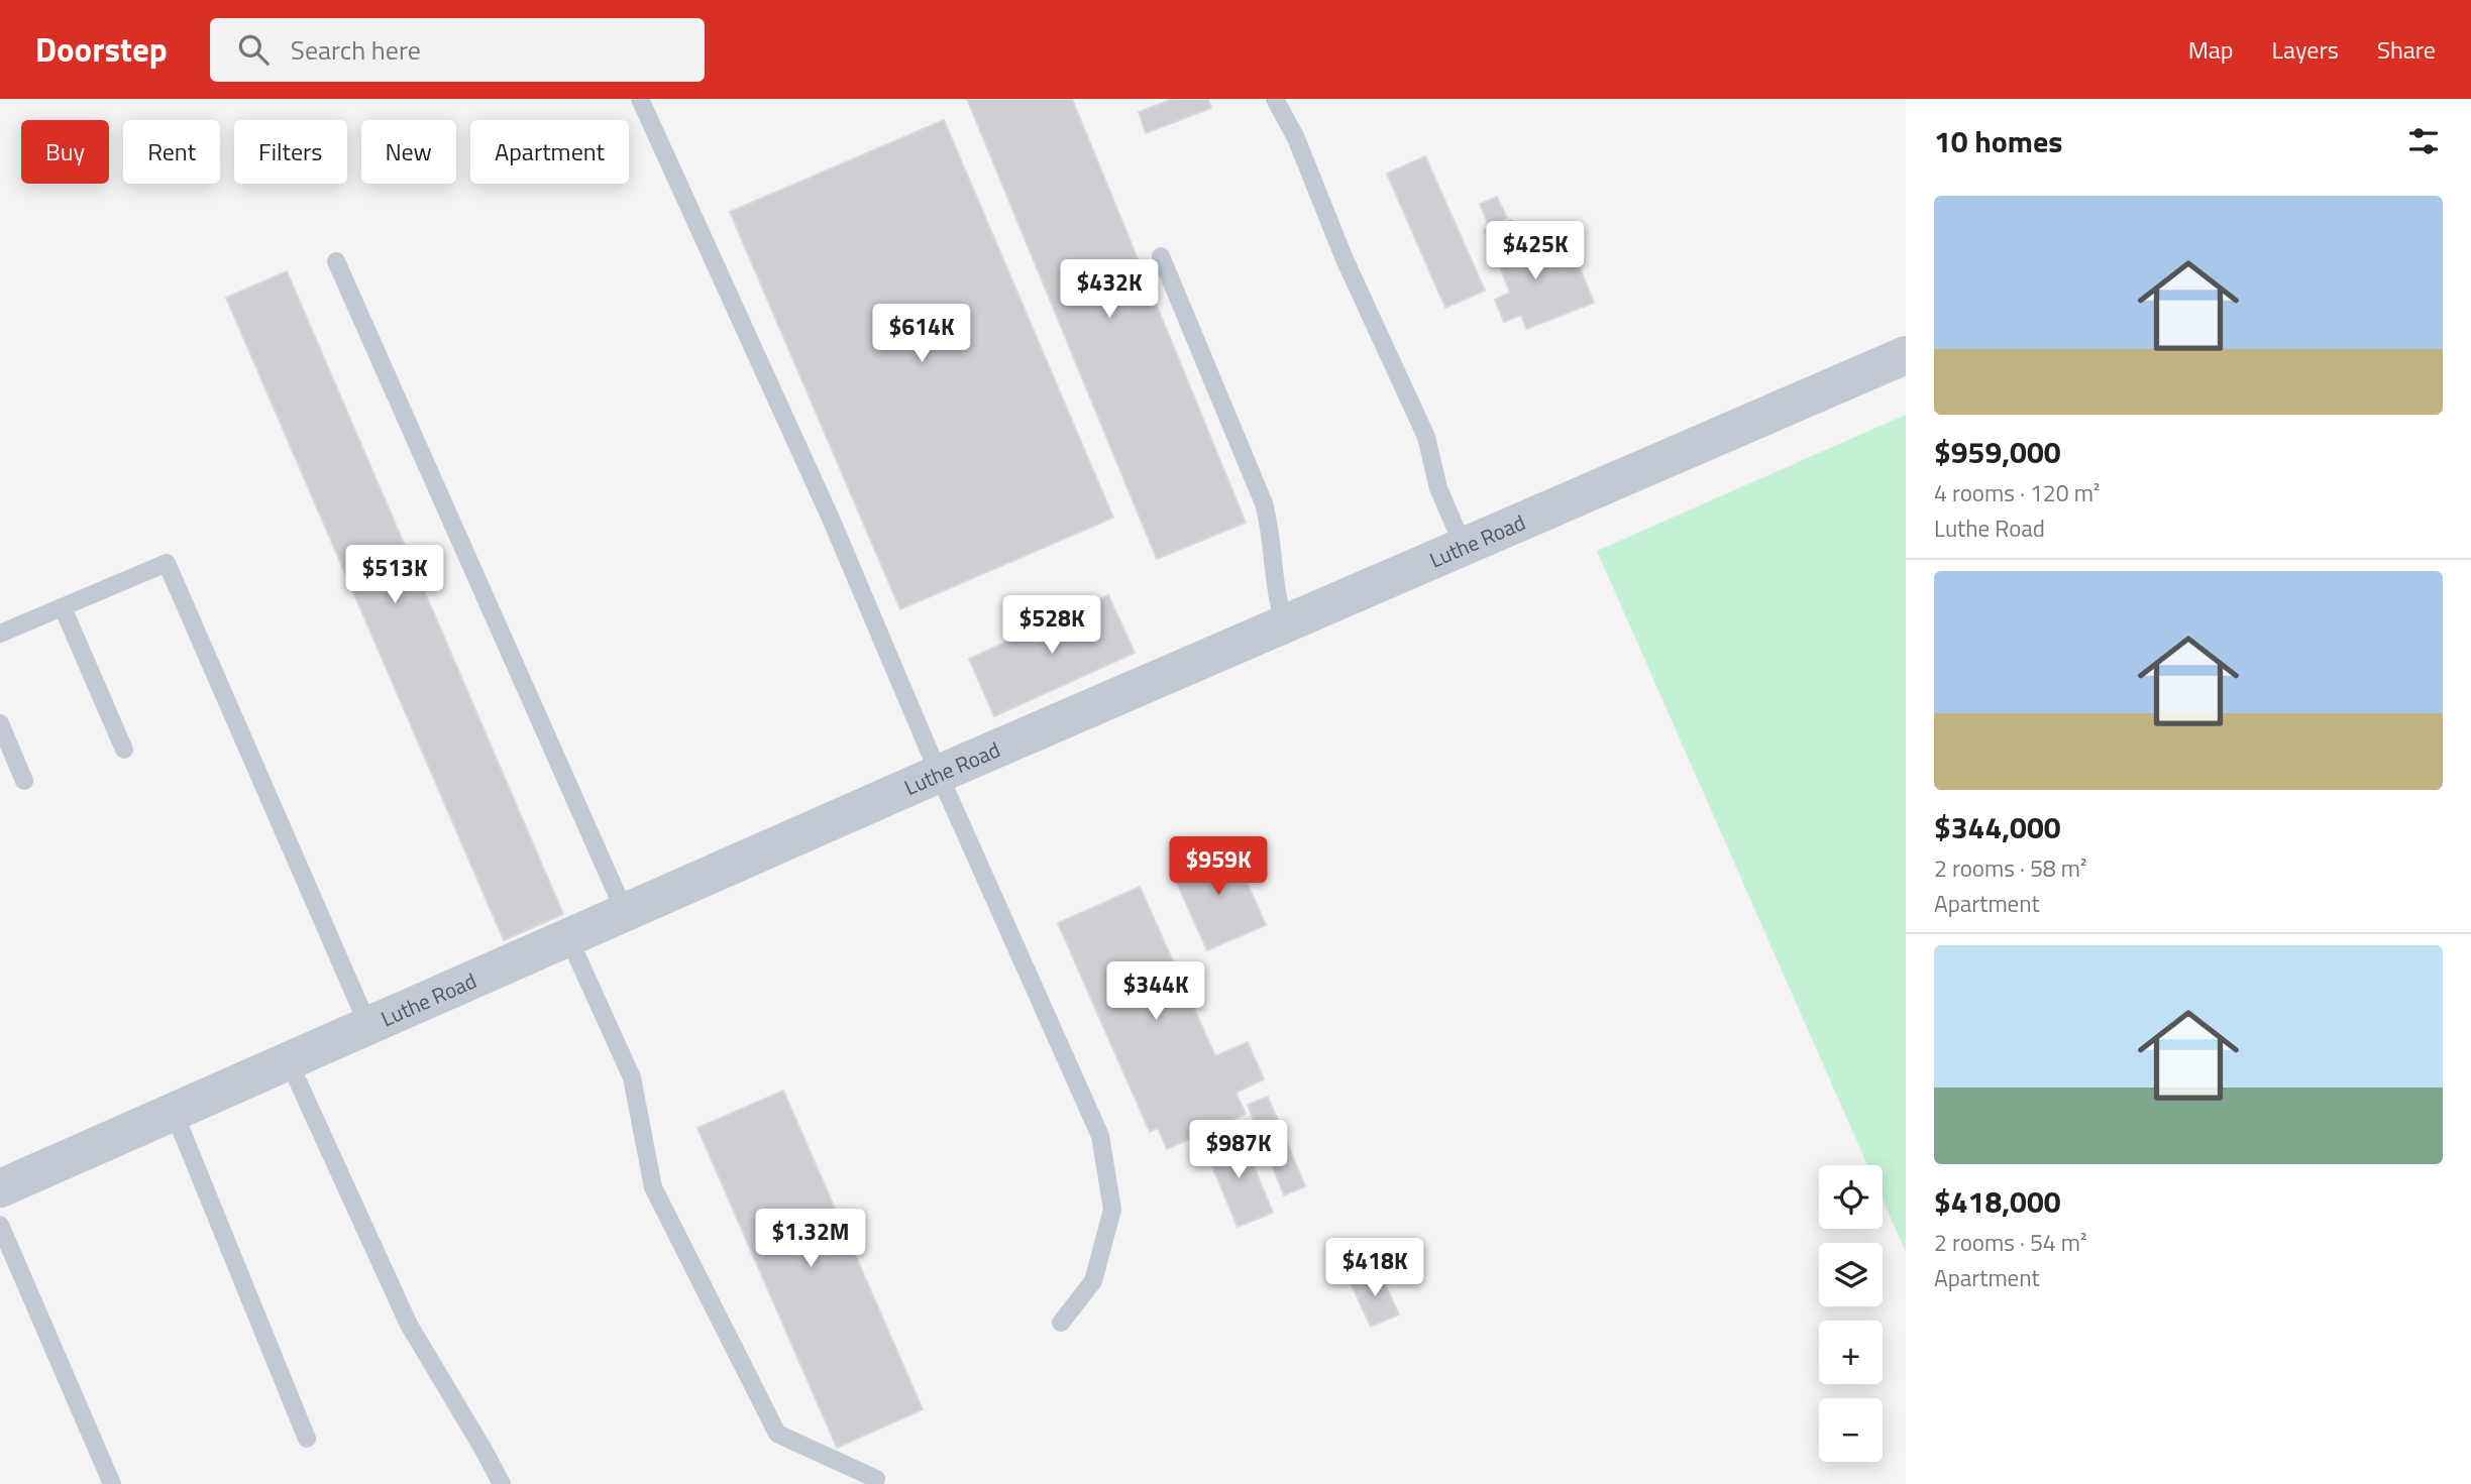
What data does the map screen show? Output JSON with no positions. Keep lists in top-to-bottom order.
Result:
{
  "streets": {
    "street": ["Luthe Road"]
  },
  "page": {
    "header": "Doorstep",
    "search": "Search here",
    "nav": ["Map", "Layers", "Share"],
    "heading": "10 homes",
    "chip": [
      "Buy",
      "Rent",
      "Filters",
      "New",
      "Apartment"
    ],
    "list": [
      {
        "name": "$959,000",
        "note": "4 rooms · 120 m² · Luthe Road"
      },
      {
        "name": "$344,000",
        "note": "2 rooms · 58 m² · Apartment"
      },
      {
        "name": "$418,000",
        "note": "2 rooms · 54 m² · Apartment"
      }
    ],
    "price": [
      "$425K",
      "$432K",
      "$614K",
      "$513K",
      "$528K",
      "$959K",
      "$344K",
      "$987K",
      "$1.32M",
      "$418K"
    ],
    "map_buttons": ["+", "−"]
  }
}
